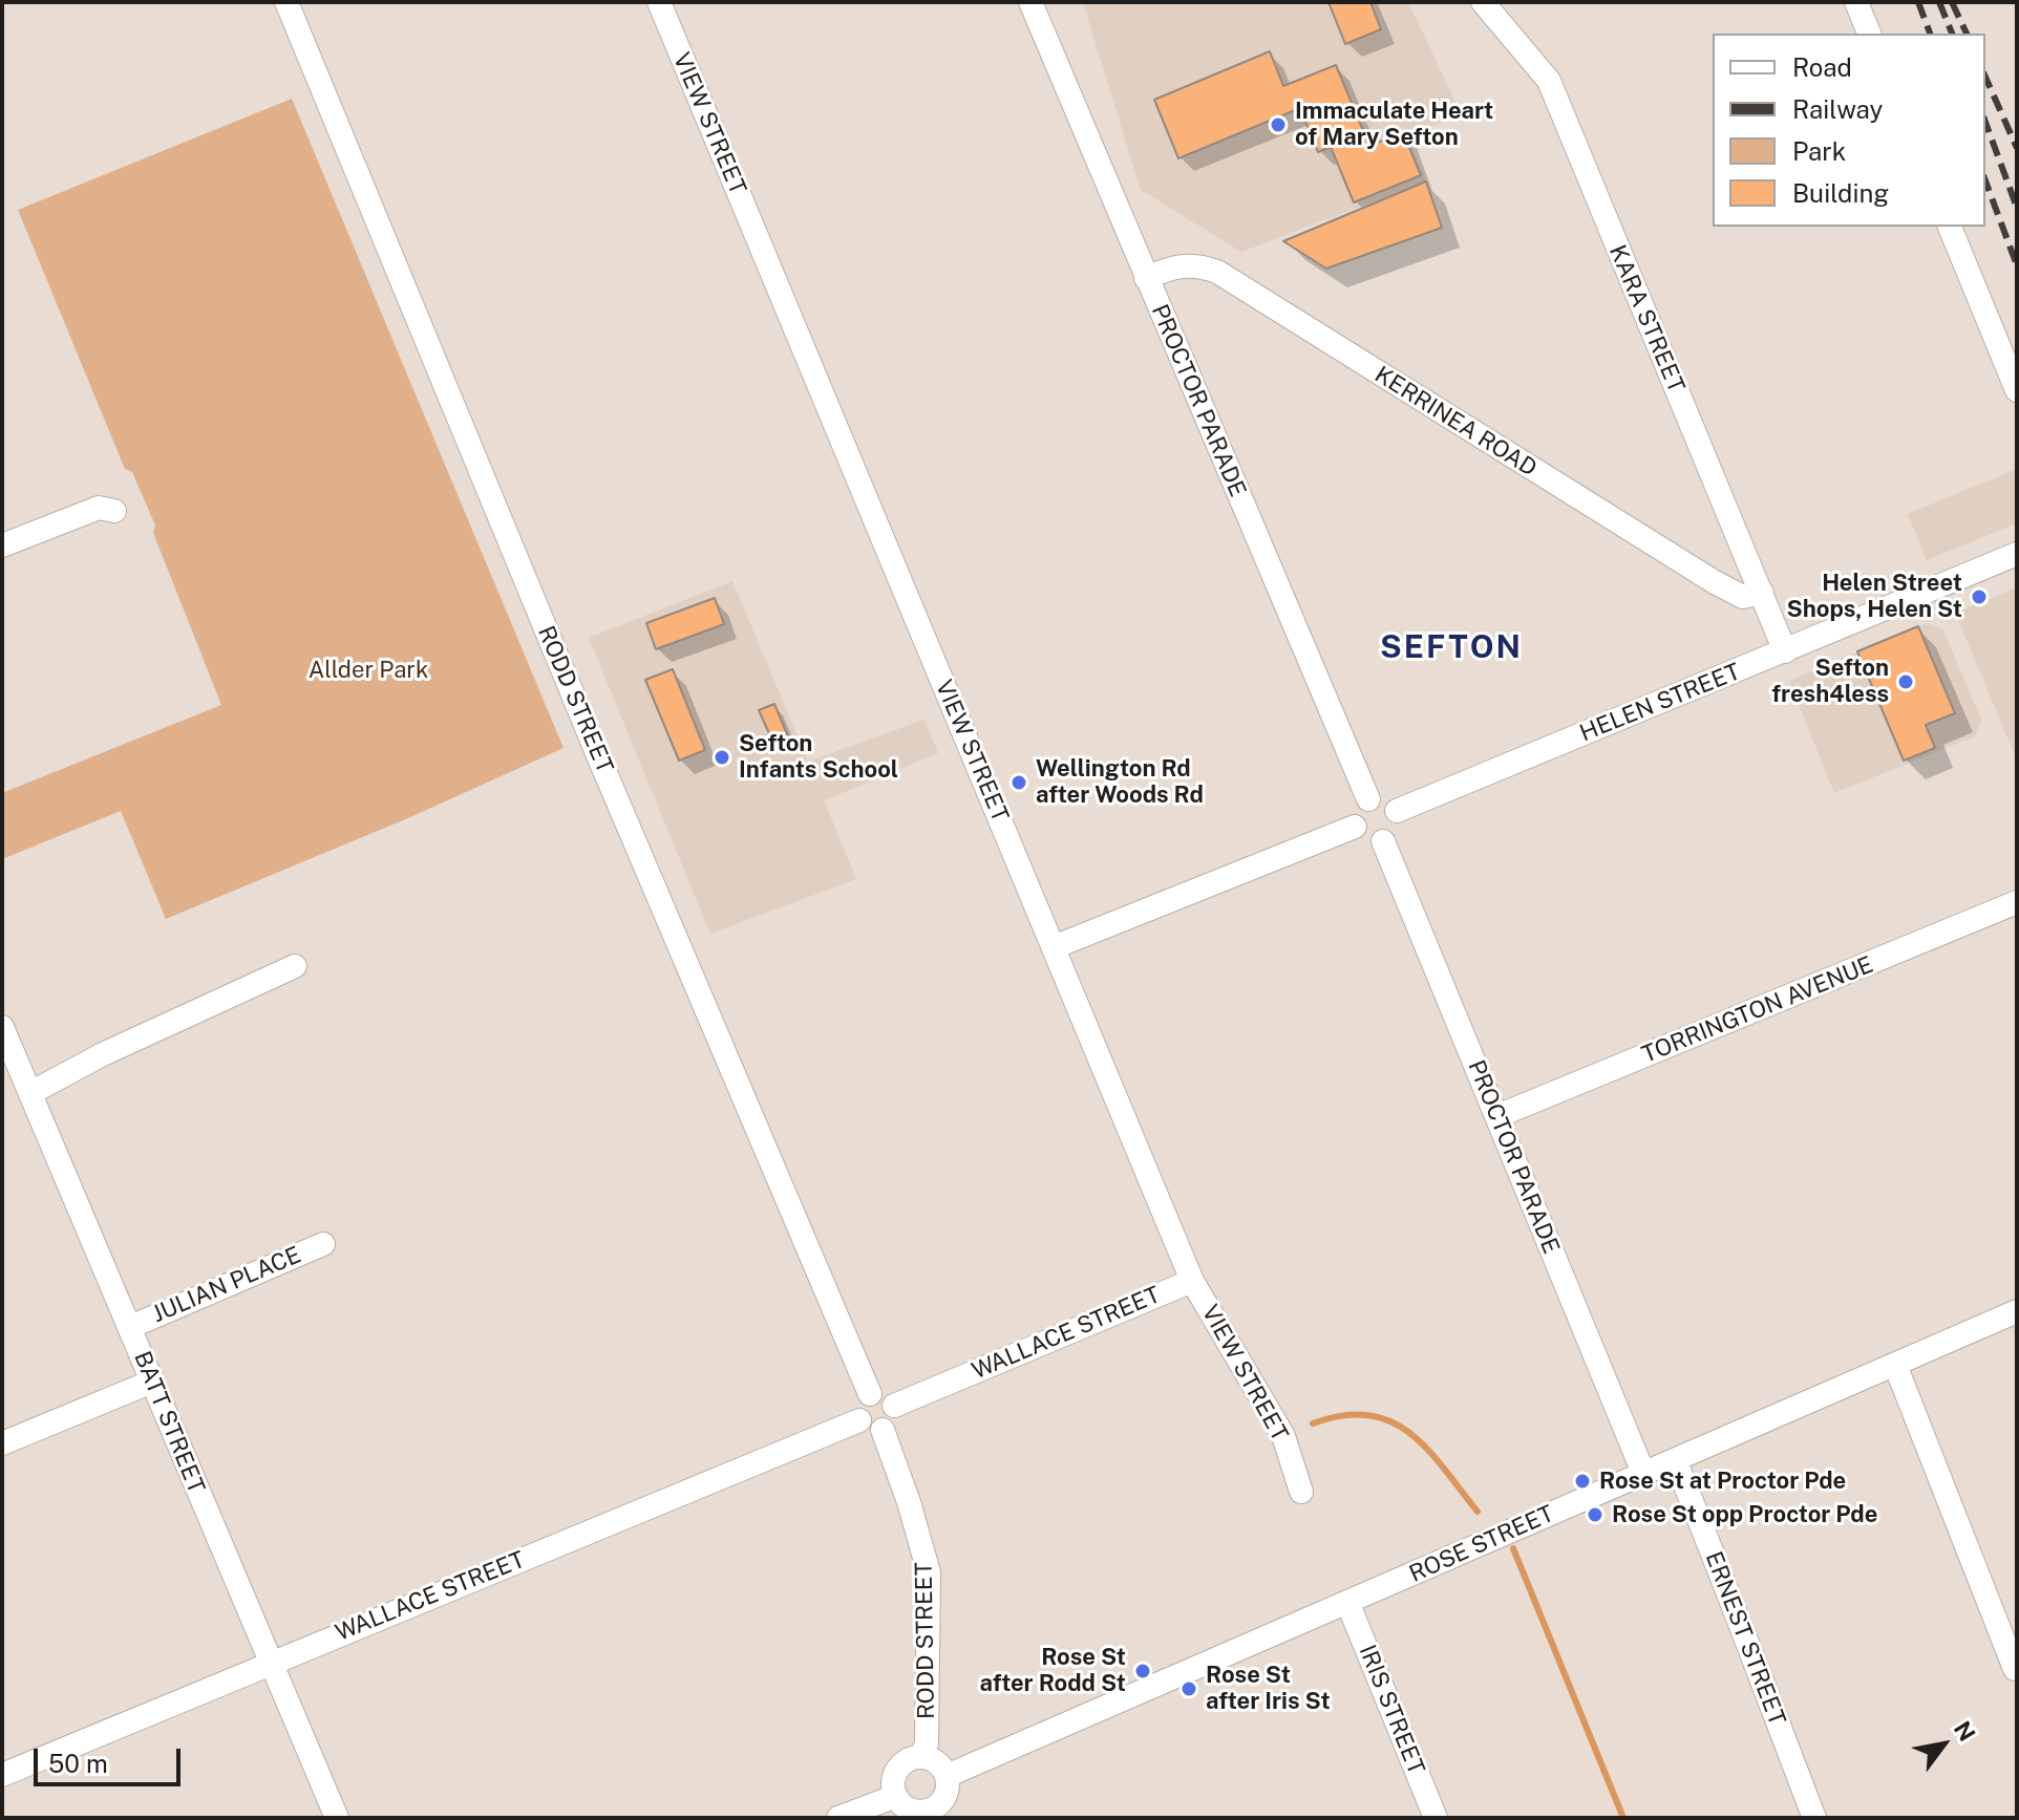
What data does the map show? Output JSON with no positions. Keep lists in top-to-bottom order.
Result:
{
  "streets": {
    "street": [
      "VIEW STREET",
      "KARA STREET",
      "PROCTOR PARADE",
      "KERRINEA ROAD",
      "RODD STREET",
      "HELEN STREET",
      "TORRINGTON AVENUE",
      "JULIAN PLACE",
      "WALLACE STREET",
      "BATT STREET",
      "ROSE STREET",
      "ERNEST STREET",
      "IRIS STREET"
    ]
  },
  "crossings": [
    ["VIEW STREET", "WALLACE STREET"],
    ["KARA STREET", "KERRINEA ROAD"],
    ["KARA STREET", "HELEN STREET"],
    ["PROCTOR PARADE", "KERRINEA ROAD"],
    ["PROCTOR PARADE", "HELEN STREET"],
    ["PROCTOR PARADE", "TORRINGTON AVENUE"],
    ["PROCTOR PARADE", "ROSE STREET"],
    ["RODD STREET", "WALLACE STREET"],
    ["RODD STREET", "ROSE STREET"],
    ["JULIAN PLACE", "BATT STREET"],
    ["WALLACE STREET", "BATT STREET"],
    ["ROSE STREET", "ERNEST STREET"],
    ["ROSE STREET", "IRIS STREET"]
  ],
  "districts": ["SEFTON"],
  "parks": ["Allder Park"],
  "places": [
    "Immaculate Heart of Mary Sefton",
    "Helen Street Shops, Helen St",
    "Sefton fresh4less",
    "Sefton Infants School",
    "Wellington Rd after Woods Rd",
    "Rose St at Proctor Pde",
    "Rose St opp Proctor Pde",
    "Rose St after Rodd St",
    "Rose St after Iris St"
  ],
  "legend": [
    "Road",
    "Railway",
    "Park",
    "Building"
  ],
  "scale_bar": "50 m",
  "north": "top right"
}
